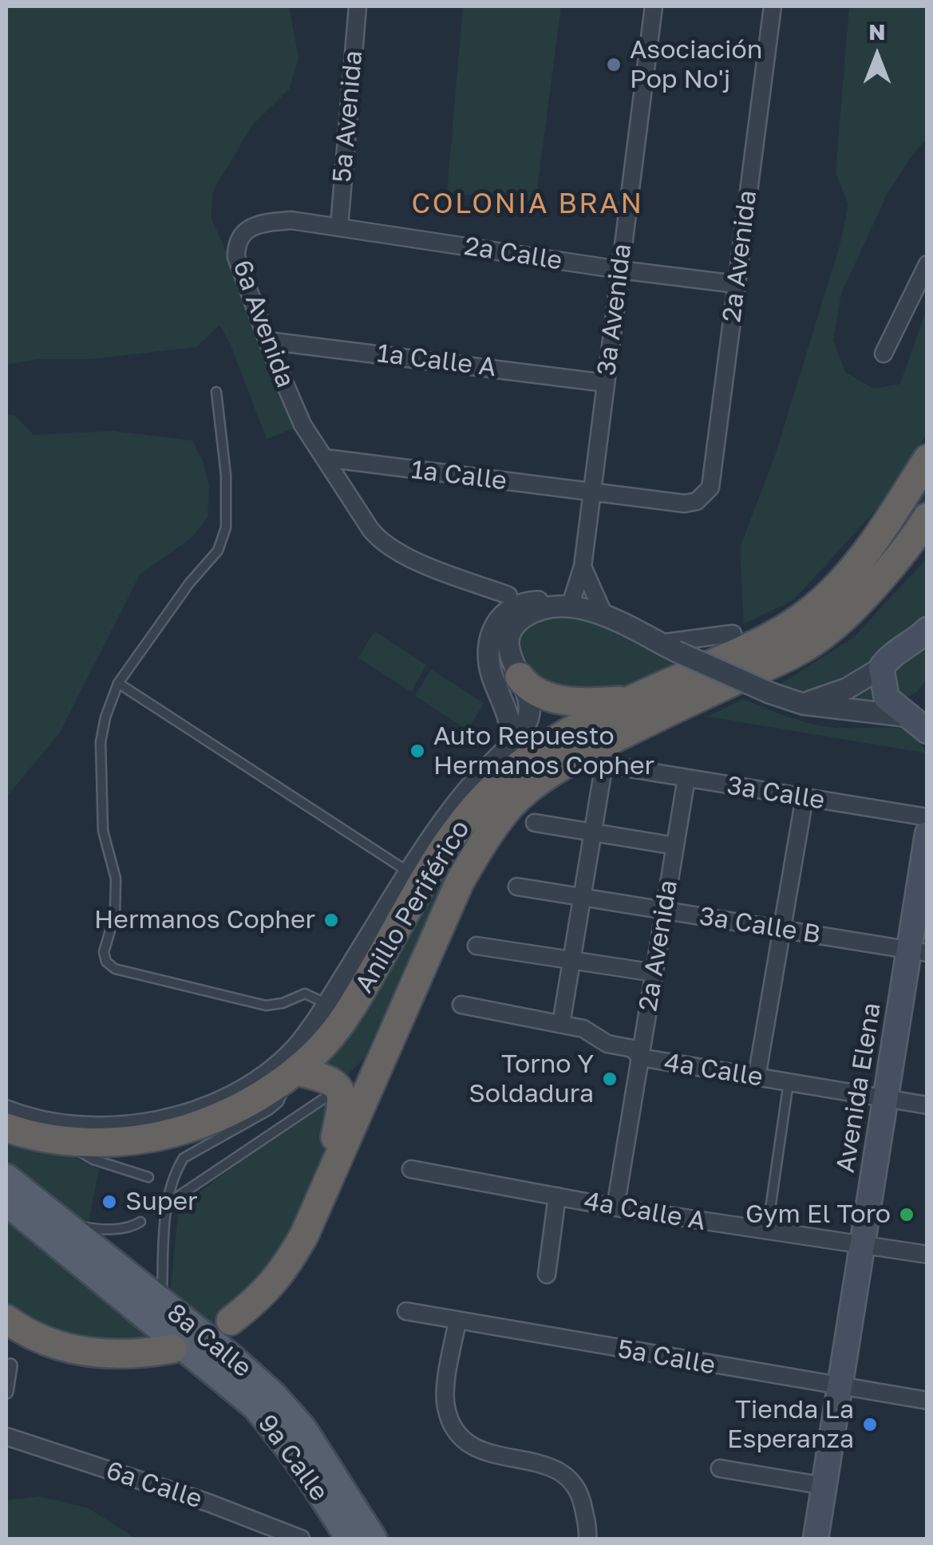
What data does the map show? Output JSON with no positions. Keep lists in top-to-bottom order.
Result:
{
  "streets": {
    "highway": ["Anillo Periférico"],
    "main road": ["Avenida Elena", "8a Calle", "9a Calle"],
    "street": [
      "5a Avenida",
      "2a Calle",
      "2a Avenida",
      "3a Avenida",
      "6a Avenida",
      "1a Calle A",
      "1a Calle",
      "3a Calle",
      "3a Calle B",
      "4a Calle",
      "4a Calle A",
      "5a Calle",
      "6a Calle"
    ]
  },
  "crossings": [
    ["5a Avenida", "2a Calle"],
    ["2a Calle", "2a Avenida"],
    ["2a Calle", "3a Avenida"],
    ["2a Calle", "6a Avenida"],
    ["2a Avenida", "1a Calle"],
    ["2a Avenida", "3a Calle"],
    ["2a Avenida", "3a Calle B"],
    ["2a Avenida", "4a Calle"],
    ["2a Avenida", "4a Calle A"],
    ["3a Avenida", "1a Calle A"],
    ["3a Avenida", "1a Calle"],
    ["6a Avenida", "1a Calle A"],
    ["6a Avenida", "1a Calle"],
    ["3a Calle B", "Avenida Elena"],
    ["4a Calle", "Avenida Elena"],
    ["Avenida Elena", "4a Calle A"],
    ["Avenida Elena", "5a Calle"]
  ],
  "districts": ["COLONIA BRAN"],
  "places": [
    "Asociación Pop No'j",
    "Auto Repuesto Hermanos Copher",
    "Hermanos Copher",
    "Torno Y Soldadura",
    "Super",
    "Gym El Toro",
    "Tienda La Esperanza"
  ],
  "north": "top"
}
